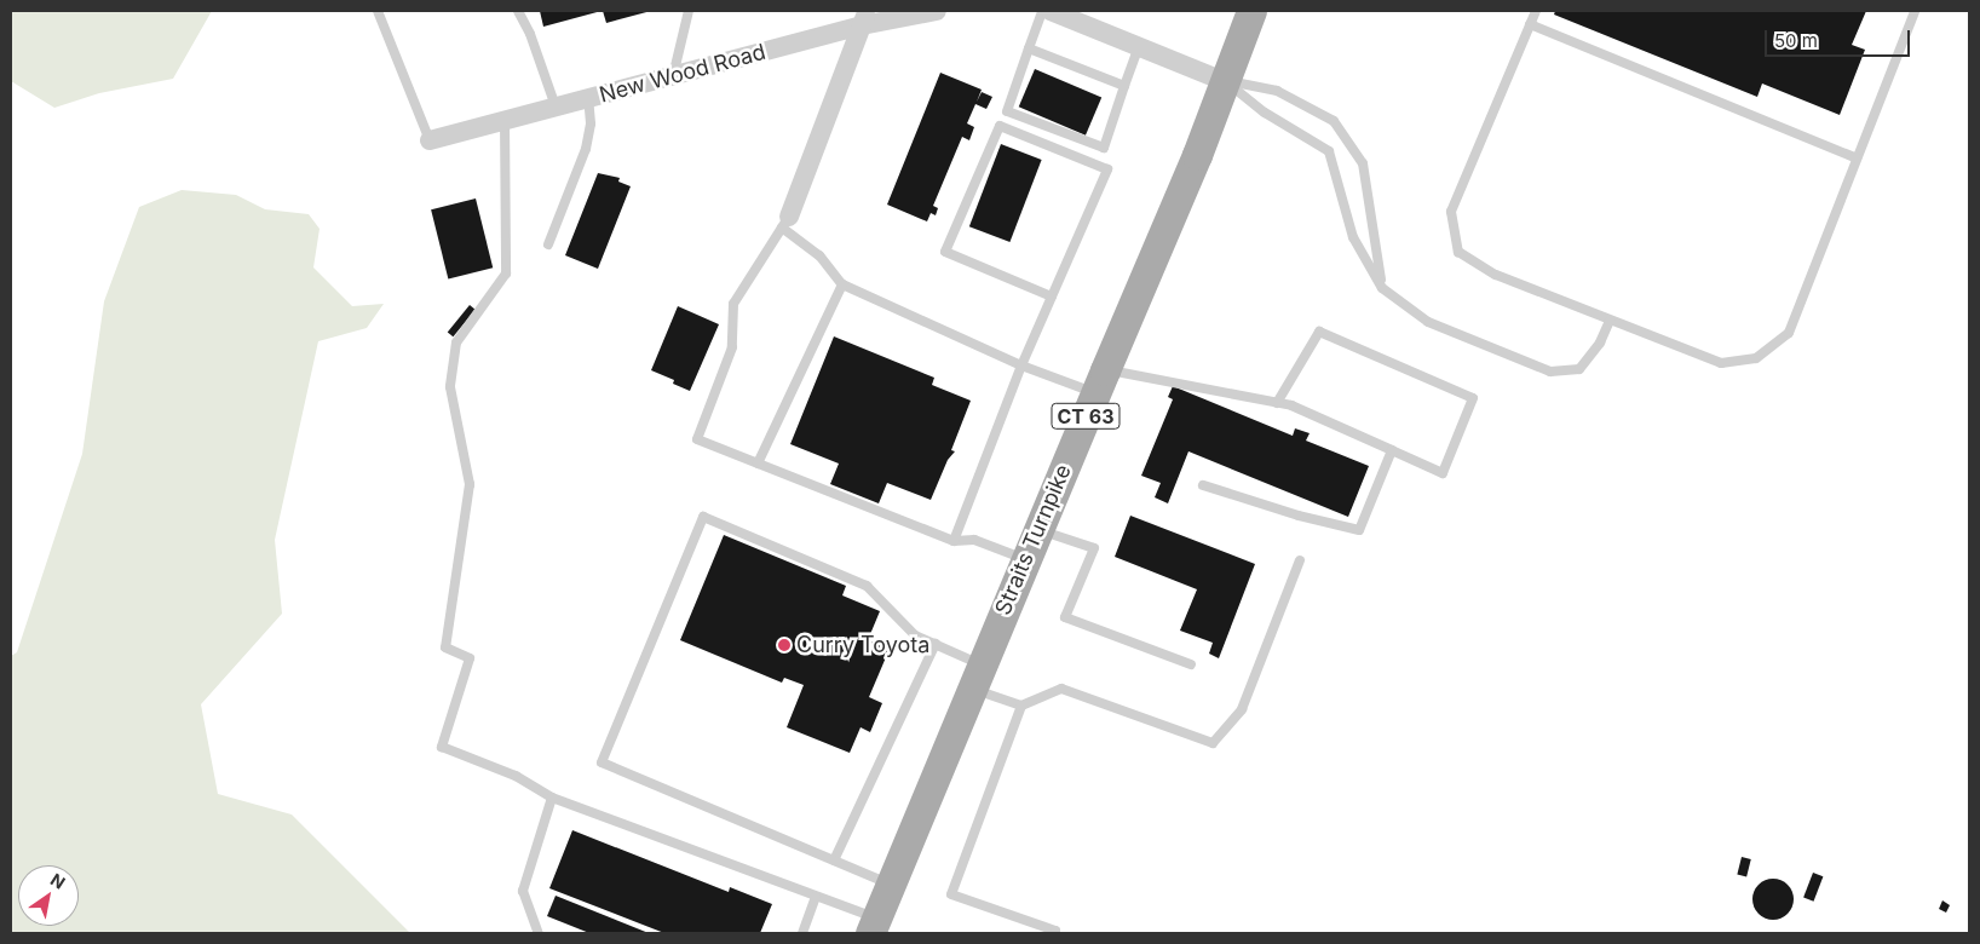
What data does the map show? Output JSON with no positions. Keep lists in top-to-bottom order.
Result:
{
  "streets": {
    "main road": ["CT 63", "Straits Turnpike"],
    "street": ["New Wood Road"]
  },
  "places": ["Curry Toyota"],
  "scale_bar": "50 m",
  "north": "top right"
}
